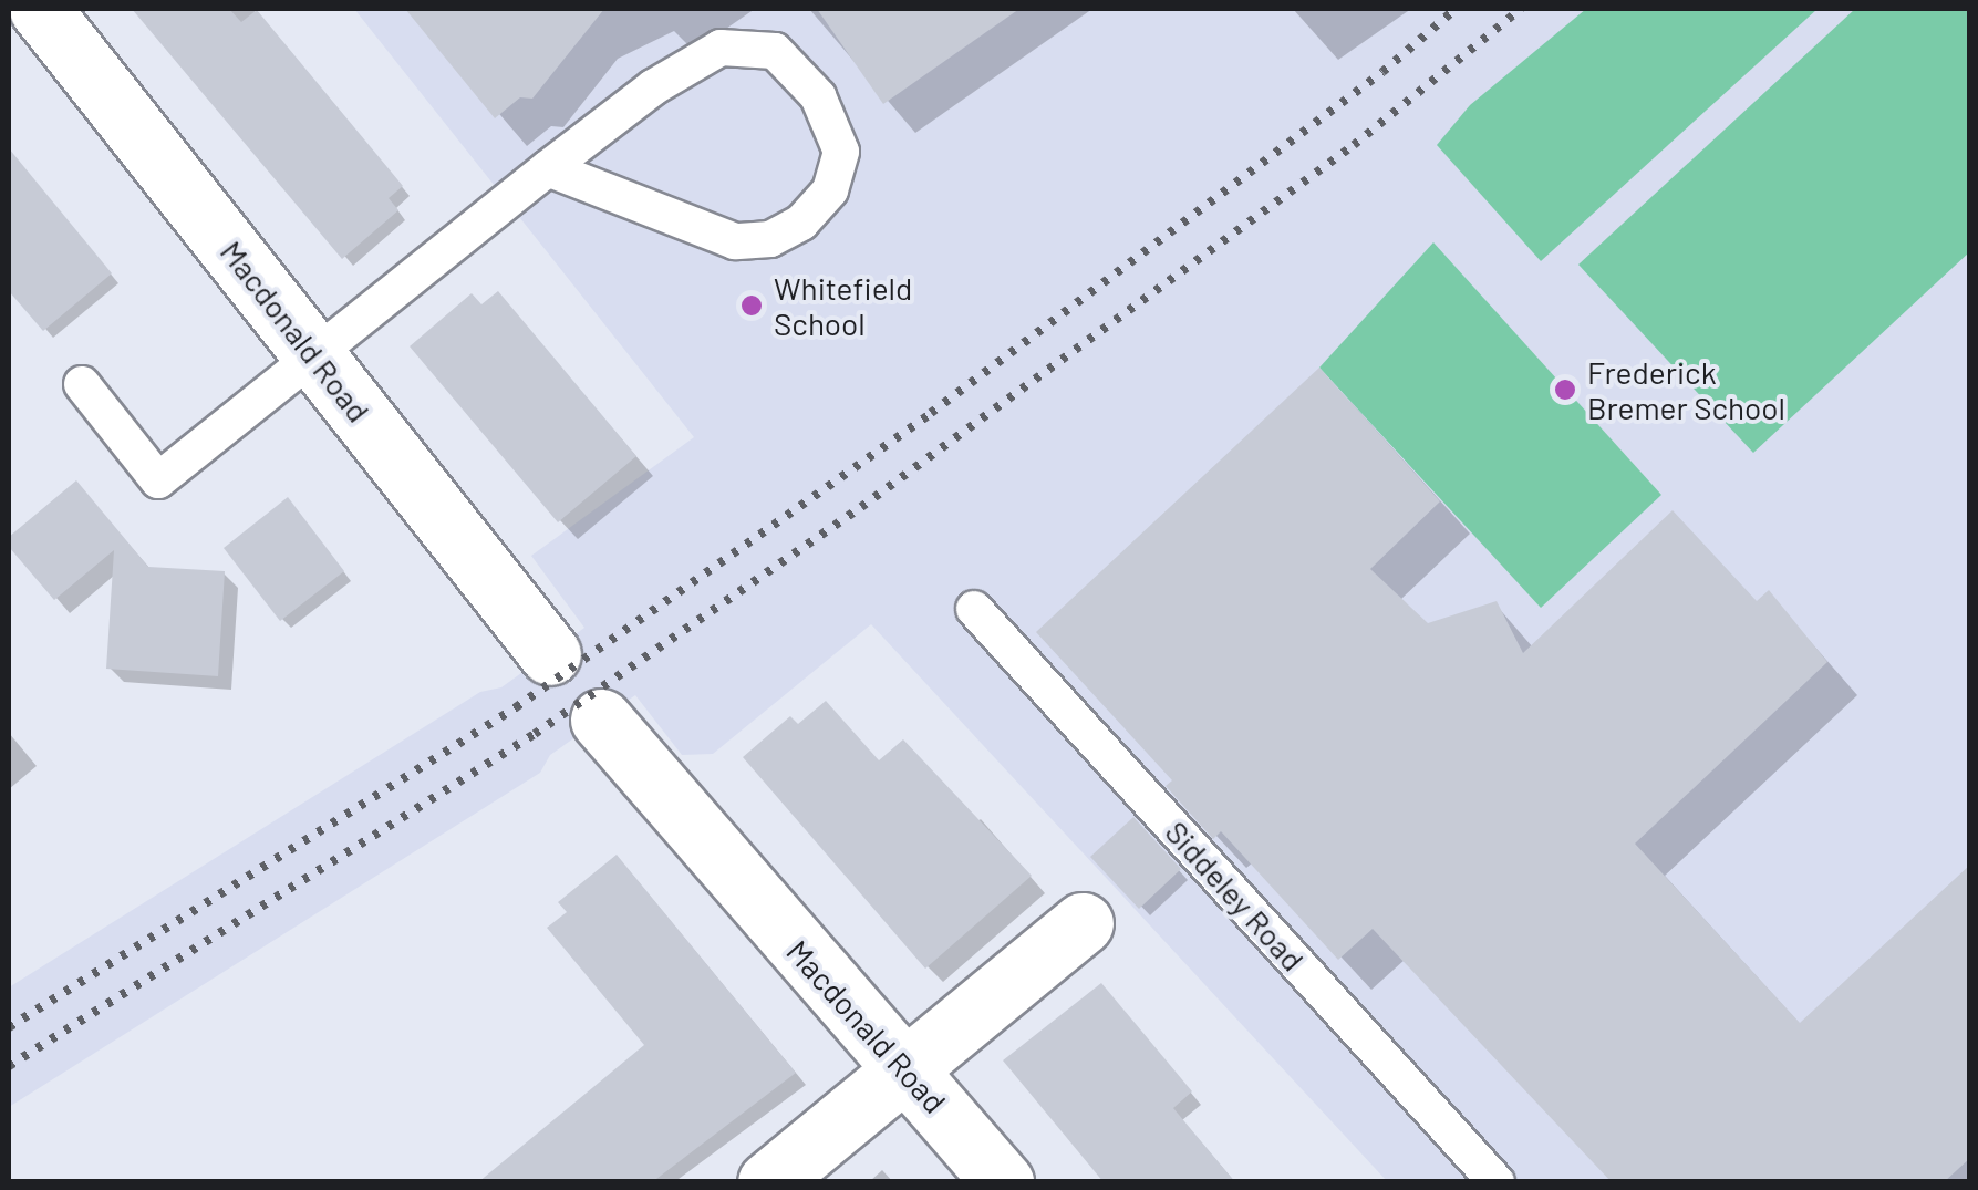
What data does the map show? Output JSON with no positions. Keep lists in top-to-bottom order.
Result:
{
  "streets": {
    "street": ["Macdonald Road"],
    "lane": ["Siddeley Road"]
  },
  "places": ["Whitefield School", "Frederick Bremer School"]
}
